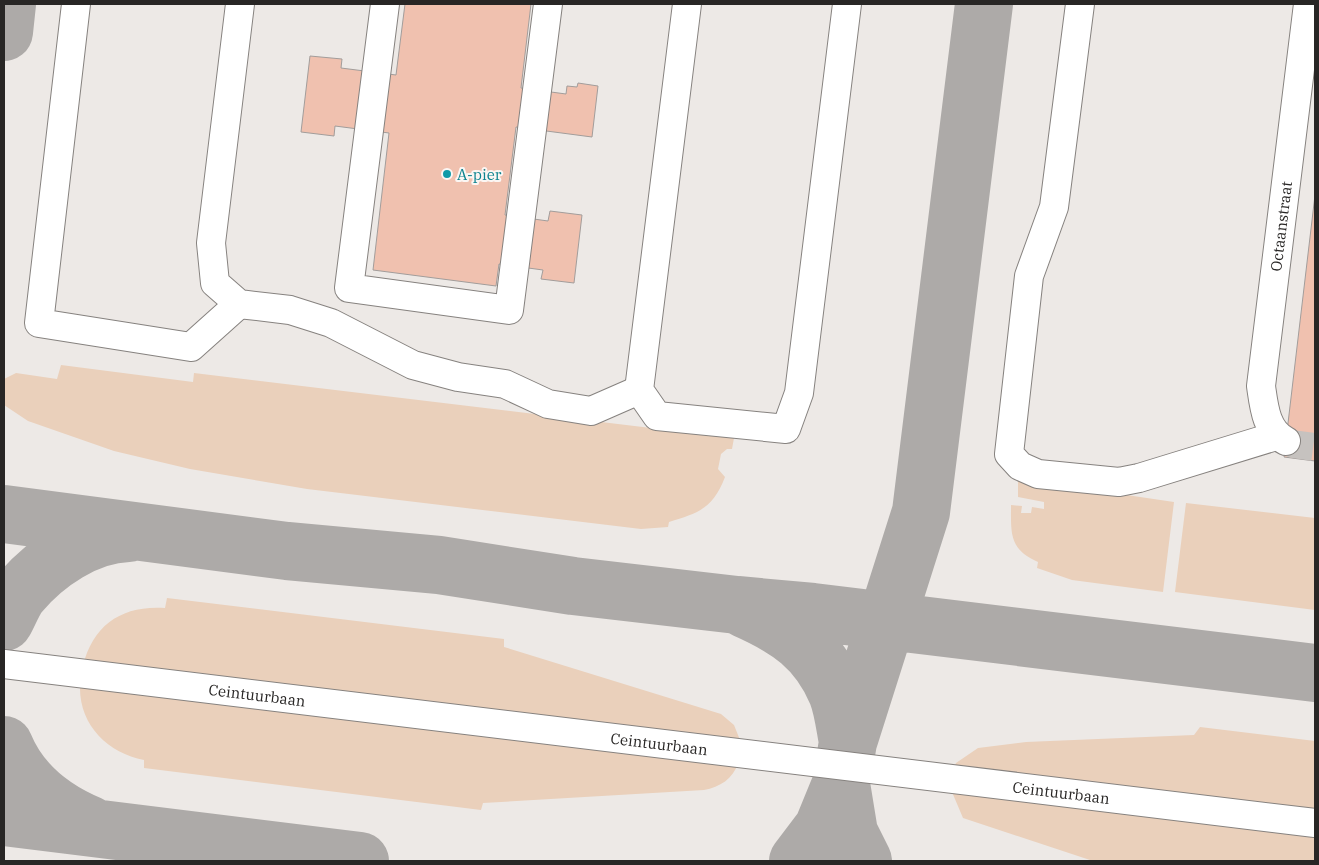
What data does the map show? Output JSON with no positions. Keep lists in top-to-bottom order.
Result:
{
  "streets": {
    "lane": ["Octaanstraat", "Ceintuurbaan"]
  },
  "places": ["A-pier"]
}
